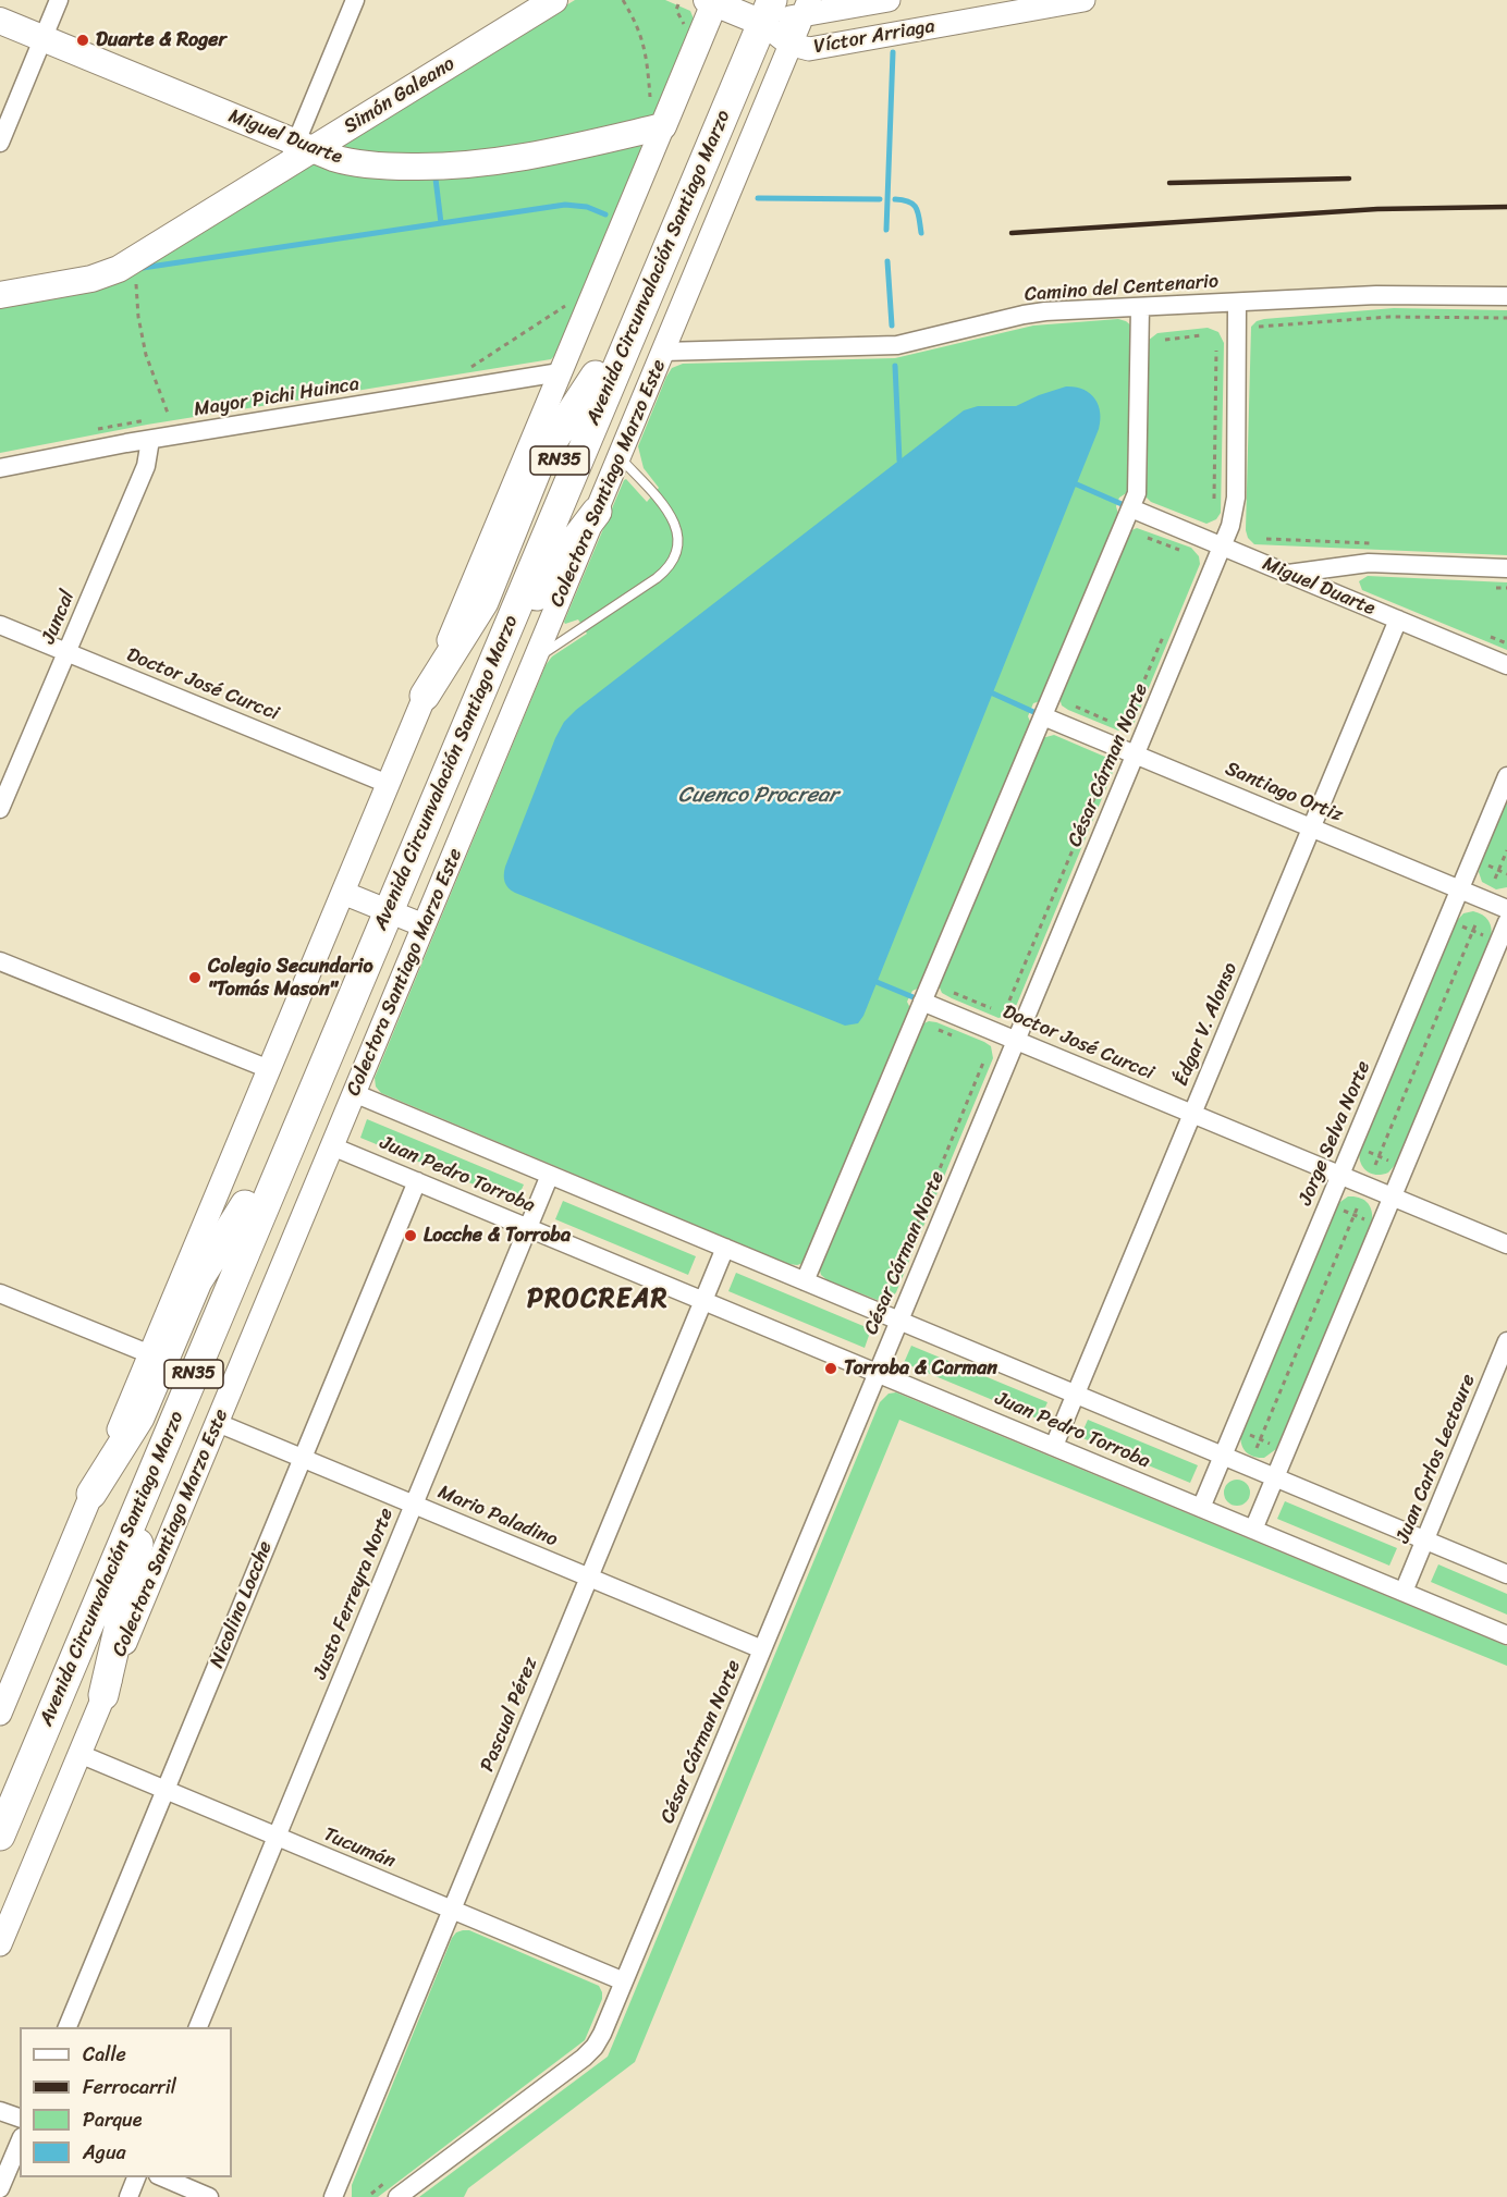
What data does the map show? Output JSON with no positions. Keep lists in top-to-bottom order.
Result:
{
  "streets": {
    "highway": ["Avenida Circunvalación Santiago Marzo", "RN35"],
    "main road": ["Simón Galeano", "Miguel Duarte"],
    "street": [
      "Víctor Arriaga",
      "Camino del Centenario",
      "Mayor Pichi Huinca",
      "Colectora Santiago Marzo Este",
      "Juncal",
      "Doctor José Curcci",
      "César Cárman Norte",
      "Santiago Ortiz",
      "Édgar V. Alonso",
      "Jorge Selva Norte",
      "Juan Pedro Torroba",
      "Juan Carlos Lectoure",
      "Mario Paladino",
      "Justo Ferreyra Norte",
      "Nicolino Locche",
      "Pascual Pérez",
      "Tucumán"
    ]
  },
  "crossings": [
    ["Víctor Arriaga", "Avenida Circunvalación Santiago Marzo"],
    ["Víctor Arriaga", "Colectora Santiago Marzo Este"],
    ["Simón Galeano", "Miguel Duarte"],
    ["Miguel Duarte", "César Cárman Norte"],
    ["Miguel Duarte", "Édgar V. Alonso"],
    ["Camino del Centenario", "Colectora Santiago Marzo Este"],
    ["Camino del Centenario", "César Cárman Norte"],
    ["Mayor Pichi Huinca", "Juncal"],
    ["Colectora Santiago Marzo Este", "Juan Pedro Torroba"],
    ["Colectora Santiago Marzo Este", "Mario Paladino"],
    ["Colectora Santiago Marzo Este", "Tucumán"],
    ["Juncal", "Doctor José Curcci"],
    ["Doctor José Curcci", "César Cárman Norte"],
    ["Doctor José Curcci", "Édgar V. Alonso"],
    ["Doctor José Curcci", "Jorge Selva Norte"],
    ["César Cárman Norte", "Santiago Ortiz"],
    ["César Cárman Norte", "Juan Pedro Torroba"],
    ["César Cárman Norte", "Mario Paladino"],
    ["César Cárman Norte", "Tucumán"],
    ["Santiago Ortiz", "Édgar V. Alonso"],
    ["Santiago Ortiz", "Jorge Selva Norte"],
    ["Édgar V. Alonso", "Juan Pedro Torroba"],
    ["Jorge Selva Norte", "Juan Pedro Torroba"],
    ["Juan Pedro Torroba", "Juan Carlos Lectoure"],
    ["Juan Pedro Torroba", "Justo Ferreyra Norte"],
    ["Juan Pedro Torroba", "Nicolino Locche"],
    ["Juan Pedro Torroba", "Pascual Pérez"],
    ["Mario Paladino", "Justo Ferreyra Norte"],
    ["Mario Paladino", "Nicolino Locche"],
    ["Mario Paladino", "Pascual Pérez"],
    ["Justo Ferreyra Norte", "Tucumán"],
    ["Nicolino Locche", "Tucumán"],
    ["Pascual Pérez", "Tucumán"]
  ],
  "districts": ["PROCREAR"],
  "water": ["Cuenco Procrear"],
  "places": [
    "Duarte & Roger",
    "Colegio Secundario \"Tomás Mason\"",
    "Locche & Torroba",
    "Torroba & Carman"
  ],
  "legend": [
    "Calle",
    "Ferrocarril",
    "Parque",
    "Agua"
  ]
}
